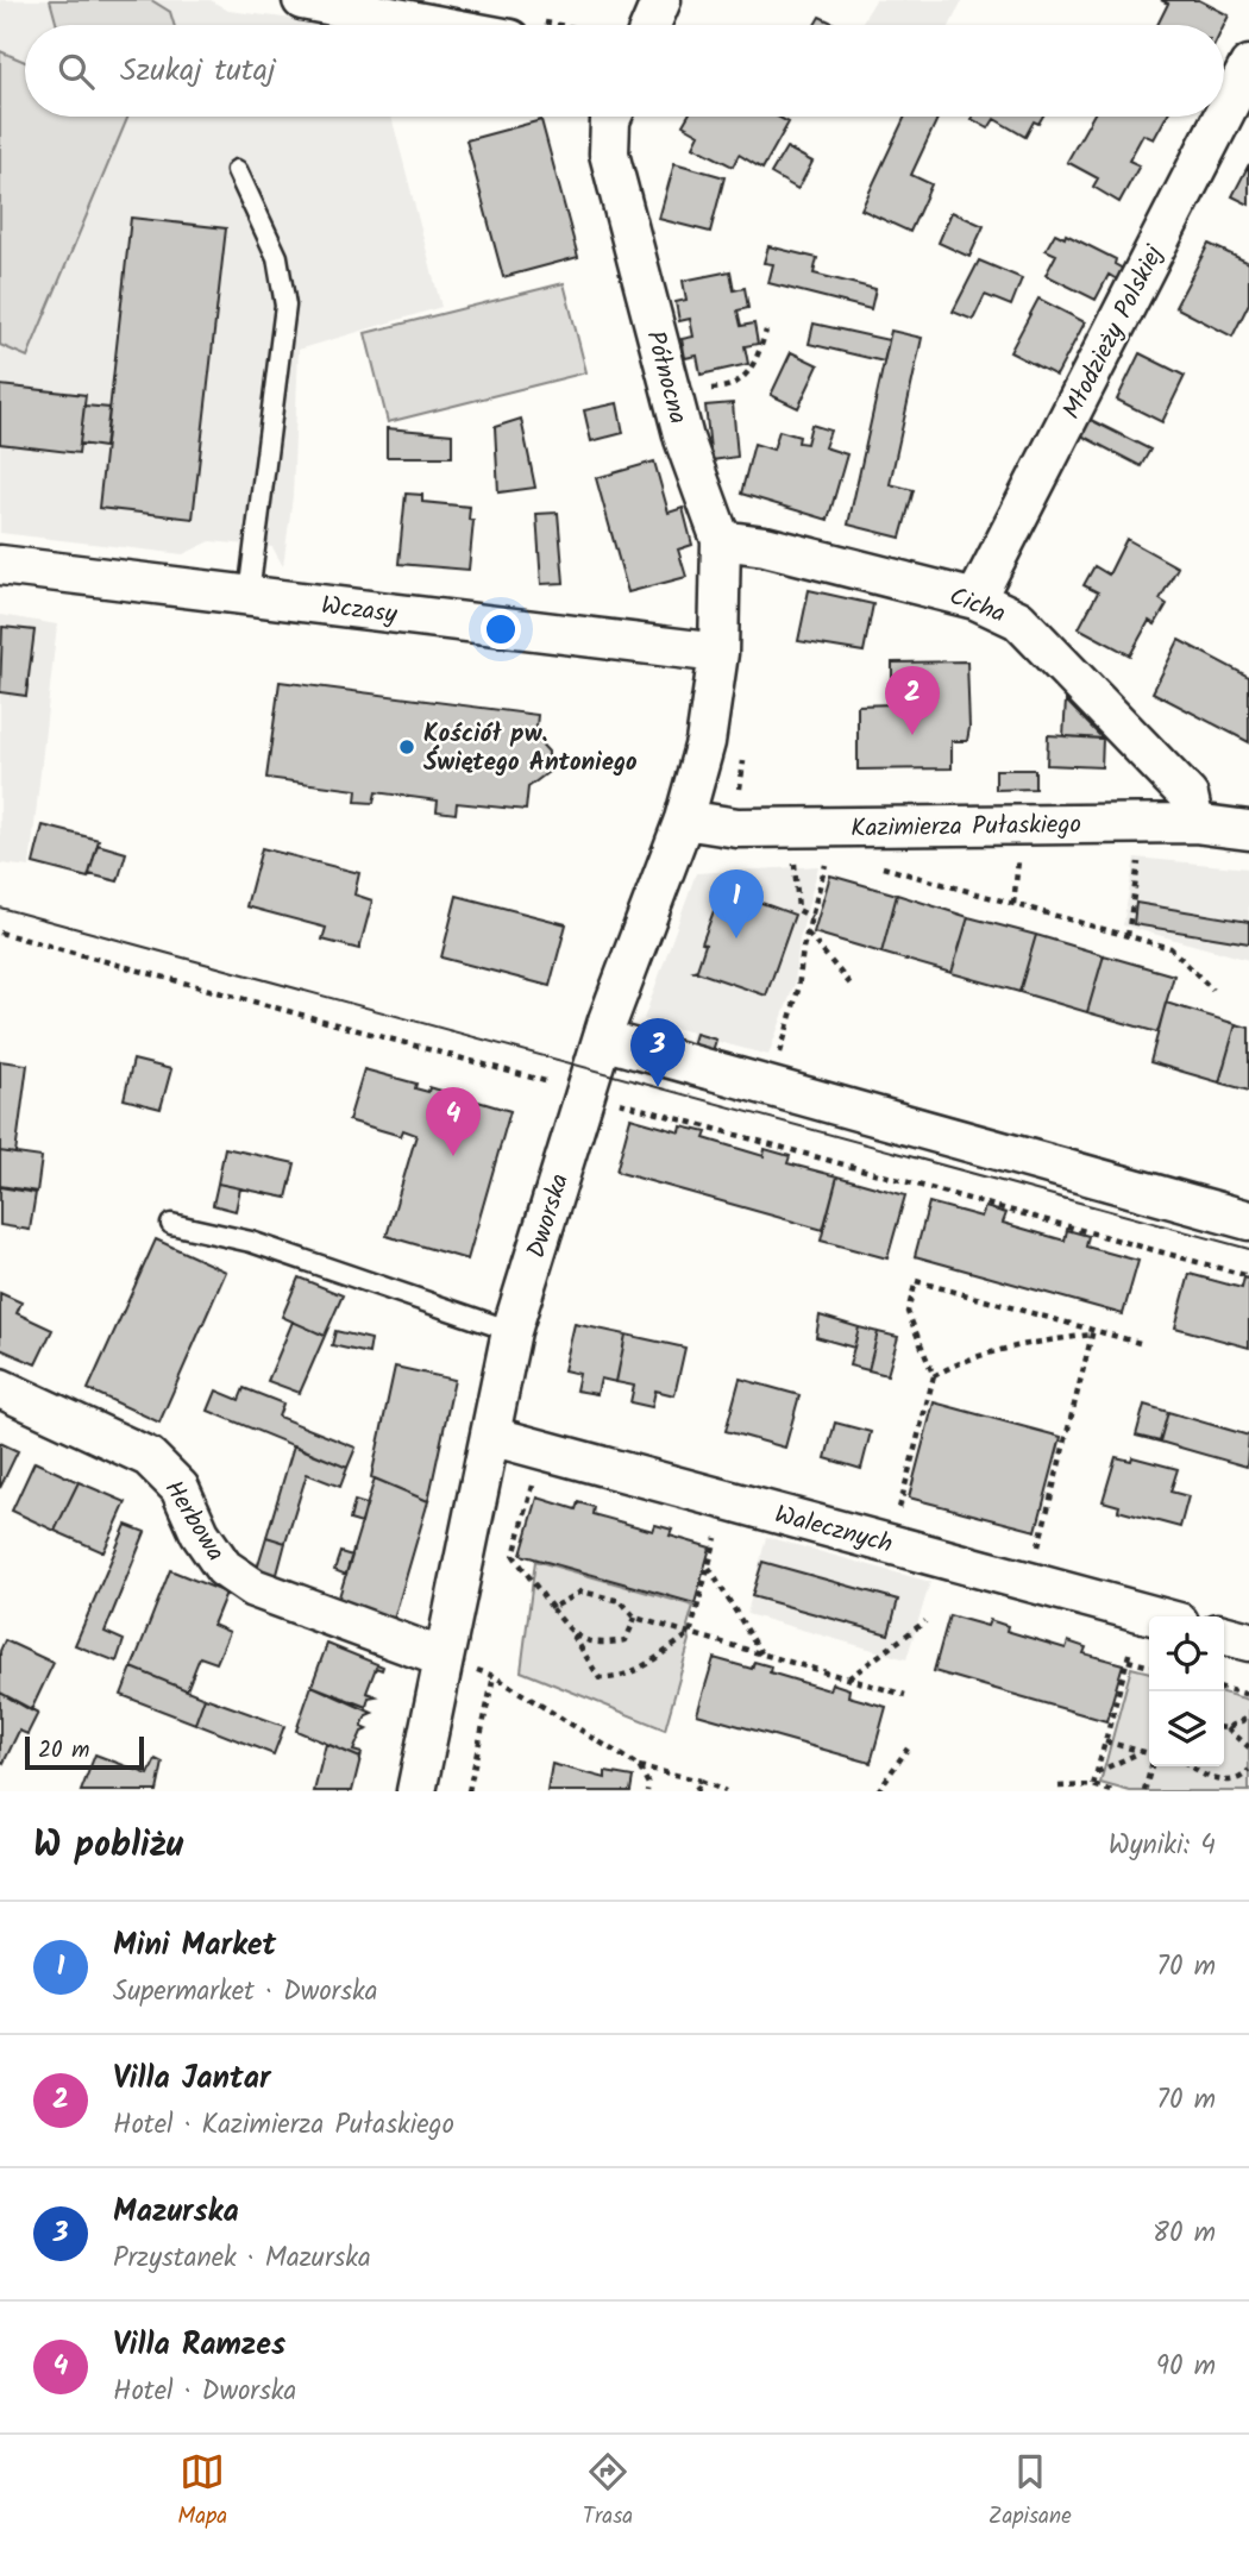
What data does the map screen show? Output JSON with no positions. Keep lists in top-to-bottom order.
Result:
{
  "streets": {
    "street": [
      "Młodzieży Polskiej",
      "Północna",
      "Cicha",
      "Wczasy",
      "Kazimierza Pułaskiego",
      "Dworska",
      "Herbowa",
      "Walecznych"
    ]
  },
  "crossings": [
    ["Młodzieży Polskiej", "Cicha"],
    ["Północna", "Cicha"],
    ["Północna", "Wczasy"],
    ["Północna", "Dworska"],
    ["Cicha", "Kazimierza Pułaskiego"],
    ["Wczasy", "Dworska"],
    ["Kazimierza Pułaskiego", "Dworska"],
    ["Dworska", "Herbowa"],
    ["Dworska", "Walecznych"]
  ],
  "places": ["Kościół pw. Świętego Antoniego"],
  "scale_bar": "20 m",
  "page": {
    "search": "Szukaj tutaj",
    "pins": [
      "2",
      "1",
      "3",
      "4"
    ],
    "scale": "20 m",
    "heading": ["W pobliżu", "Wyniki: 4"],
    "list": [
      {
        "mark": "1",
        "name": "Mini Market",
        "note": "Supermarket · Dworska",
        "value": "70 m"
      },
      {
        "mark": "2",
        "name": "Villa Jantar",
        "note": "Hotel · Kazimierza Pułaskiego",
        "value": "70 m"
      },
      {
        "mark": "3",
        "name": "Mazurska",
        "note": "Przystanek · Mazurska",
        "value": "80 m"
      },
      {
        "mark": "4",
        "name": "Villa Ramzes",
        "note": "Hotel · Dworska",
        "value": "90 m"
      }
    ],
    "nav": ["Mapa", "Trasa", "Zapisane"]
  }
}
